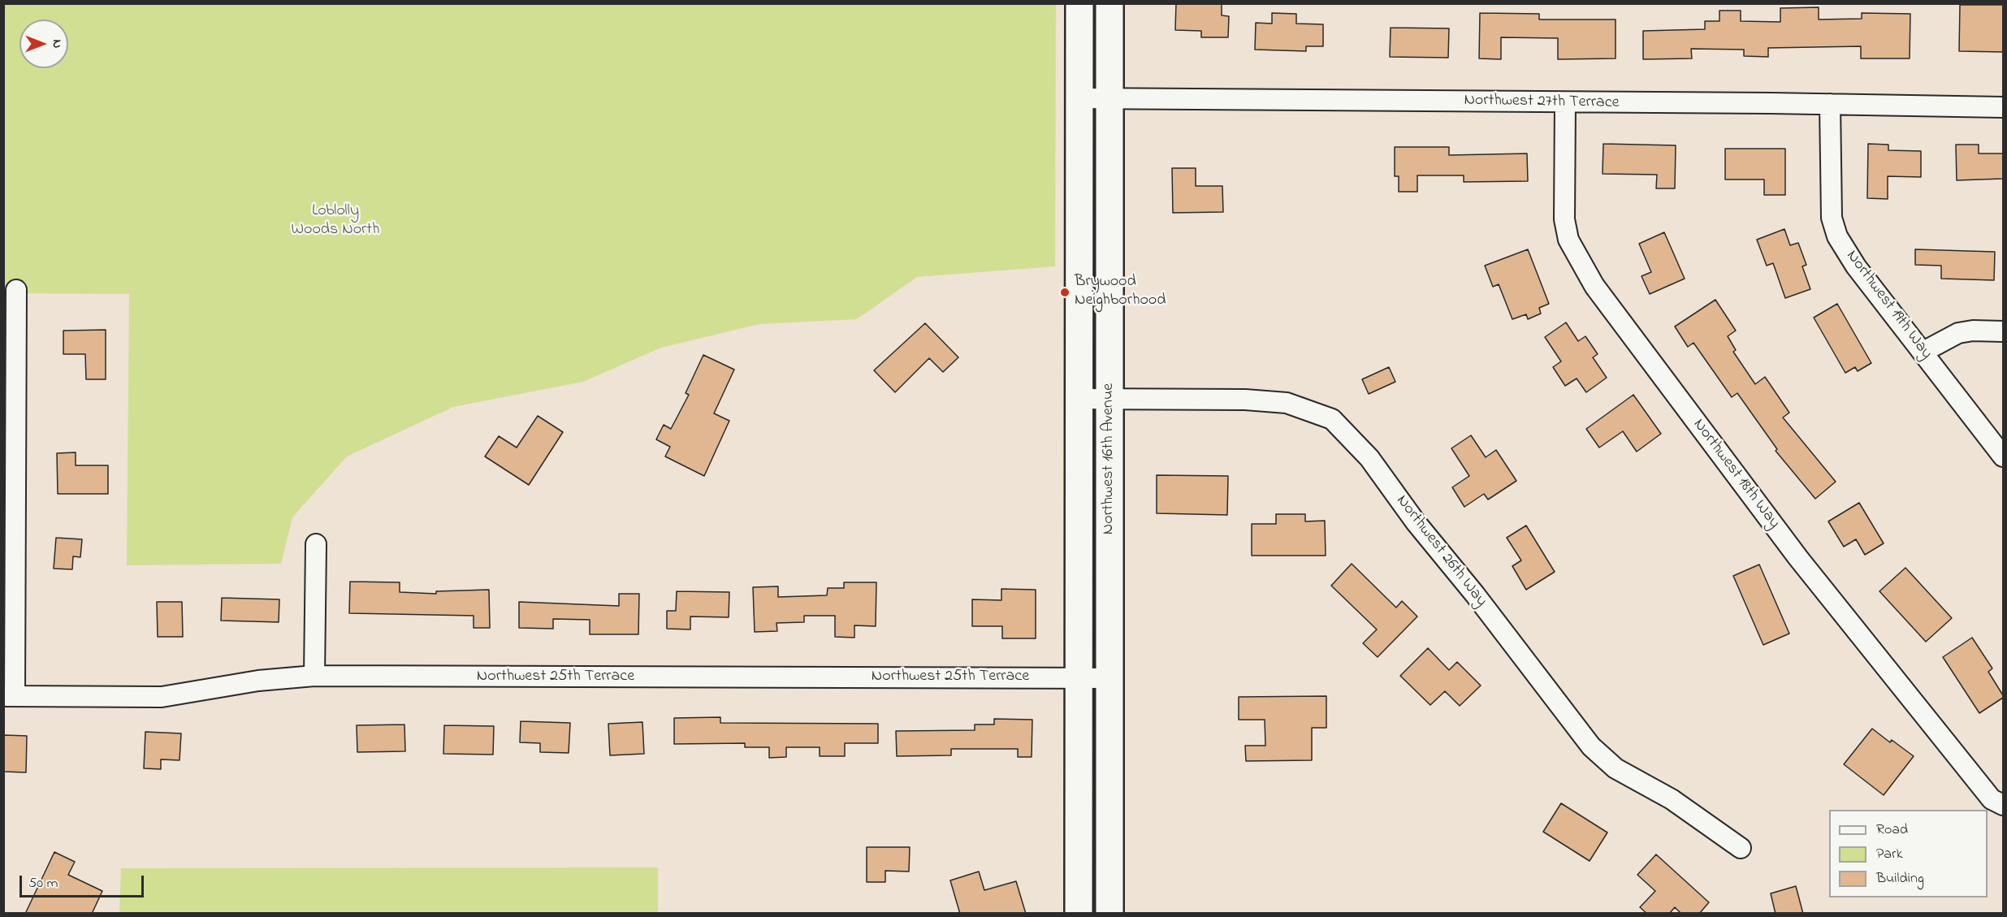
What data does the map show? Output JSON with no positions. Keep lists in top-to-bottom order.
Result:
{
  "streets": {
    "main road": ["Northwest 16th Avenue"],
    "street": [
      "Northwest 27th Terrace",
      "Northwest 19th Way",
      "Northwest 18th Way",
      "Northwest 26th Way",
      "Northwest 25th Terrace"
    ]
  },
  "crossings": [
    ["Northwest 27th Terrace", "Northwest 19th Way"],
    ["Northwest 27th Terrace", "Northwest 16th Avenue"],
    ["Northwest 27th Terrace", "Northwest 18th Way"],
    ["Northwest 16th Avenue", "Northwest 26th Way"],
    ["Northwest 16th Avenue", "Northwest 25th Terrace"]
  ],
  "parks": ["Loblolly Woods North"],
  "places": ["Brywood Neighborhood"],
  "legend": ["Road", "Park", "Building"],
  "scale_bar": "50 m",
  "north": "right"
}
